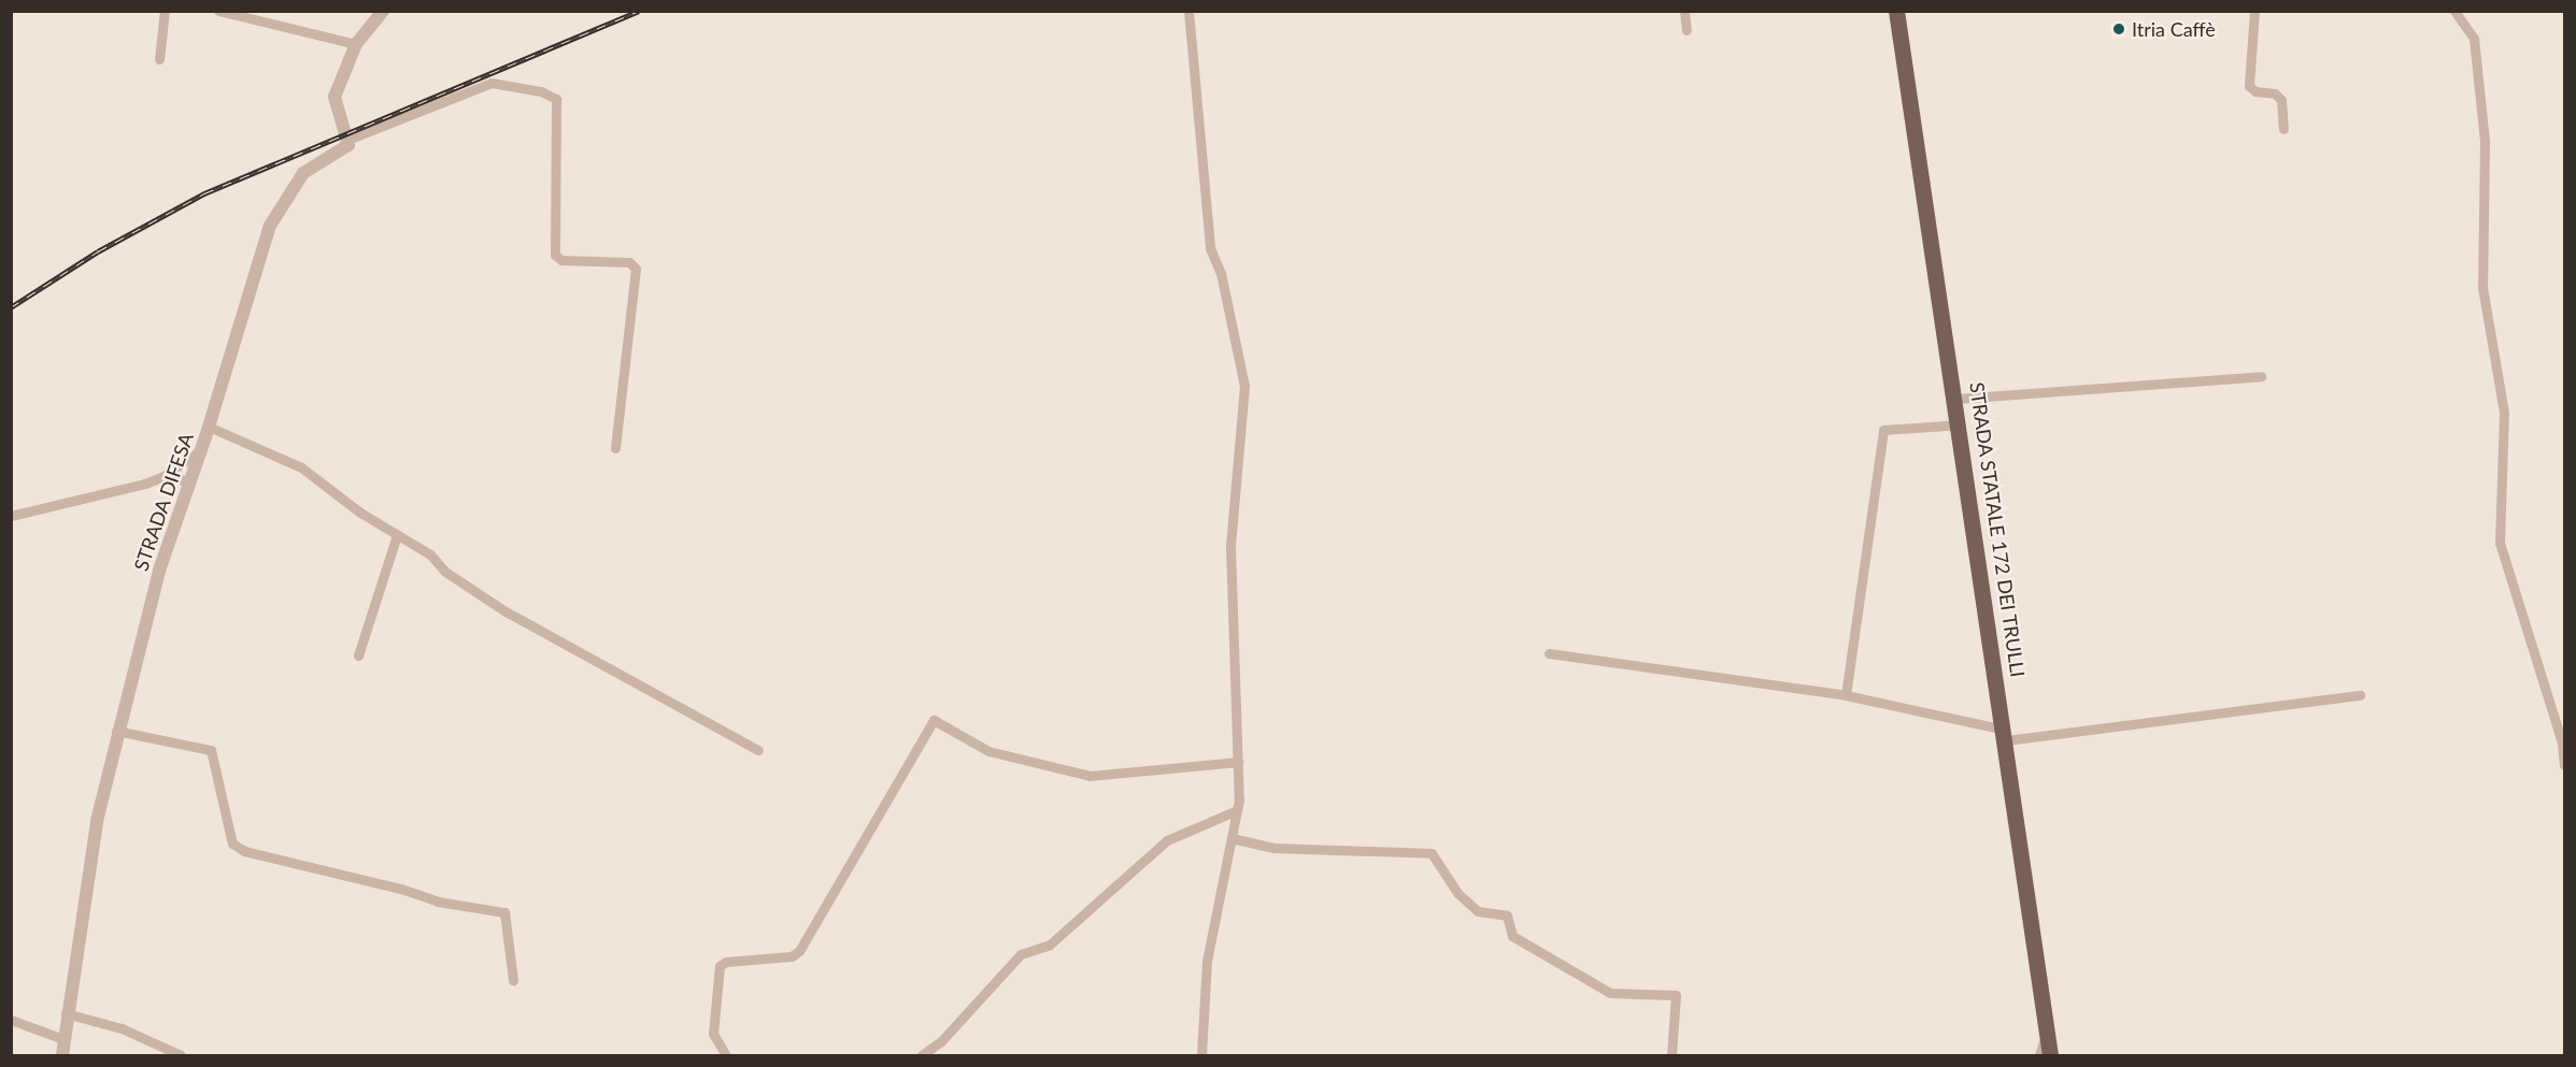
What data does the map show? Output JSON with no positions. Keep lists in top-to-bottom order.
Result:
{
  "streets": {
    "main road": ["STRADA STATALE 172 DEI TRULLI"],
    "street": ["STRADA DIFESA"]
  },
  "places": ["Itria Caffè"]
}
